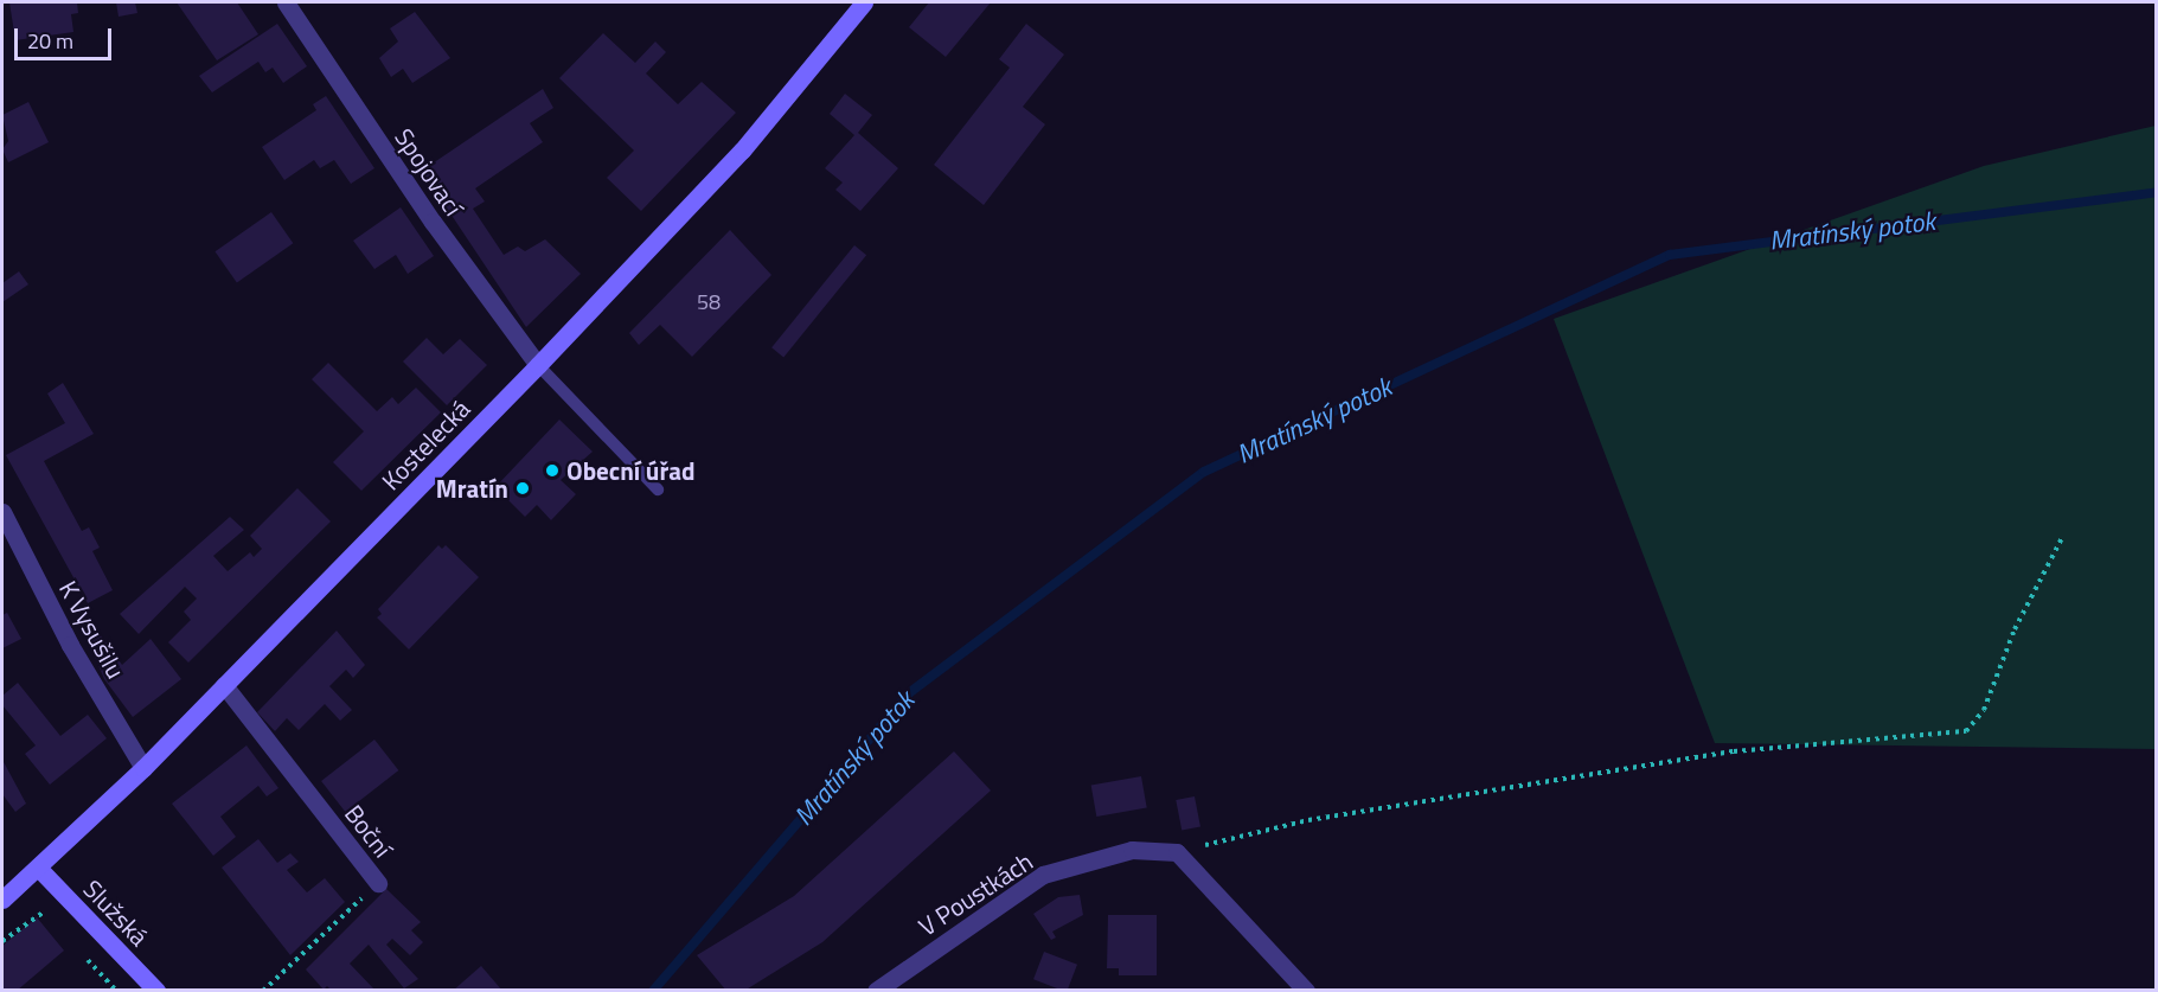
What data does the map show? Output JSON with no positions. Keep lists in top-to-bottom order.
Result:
{
  "streets": {
    "main road": ["Kostelecká", "Služská"],
    "street": [
      "Spojovací",
      "K Vysušilu",
      "Boční",
      "V Poustkách"
    ]
  },
  "crossings": [
    ["Spojovací", "Kostelecká"],
    ["Kostelecká", "K Vysušilu"],
    ["Kostelecká", "Boční"],
    ["Kostelecká", "Služská"]
  ],
  "water": ["Mratínský potok"],
  "places": ["Obecní úřad", "Mratín"],
  "house_numbers": ["58"],
  "scale_bar": "20 m"
}
